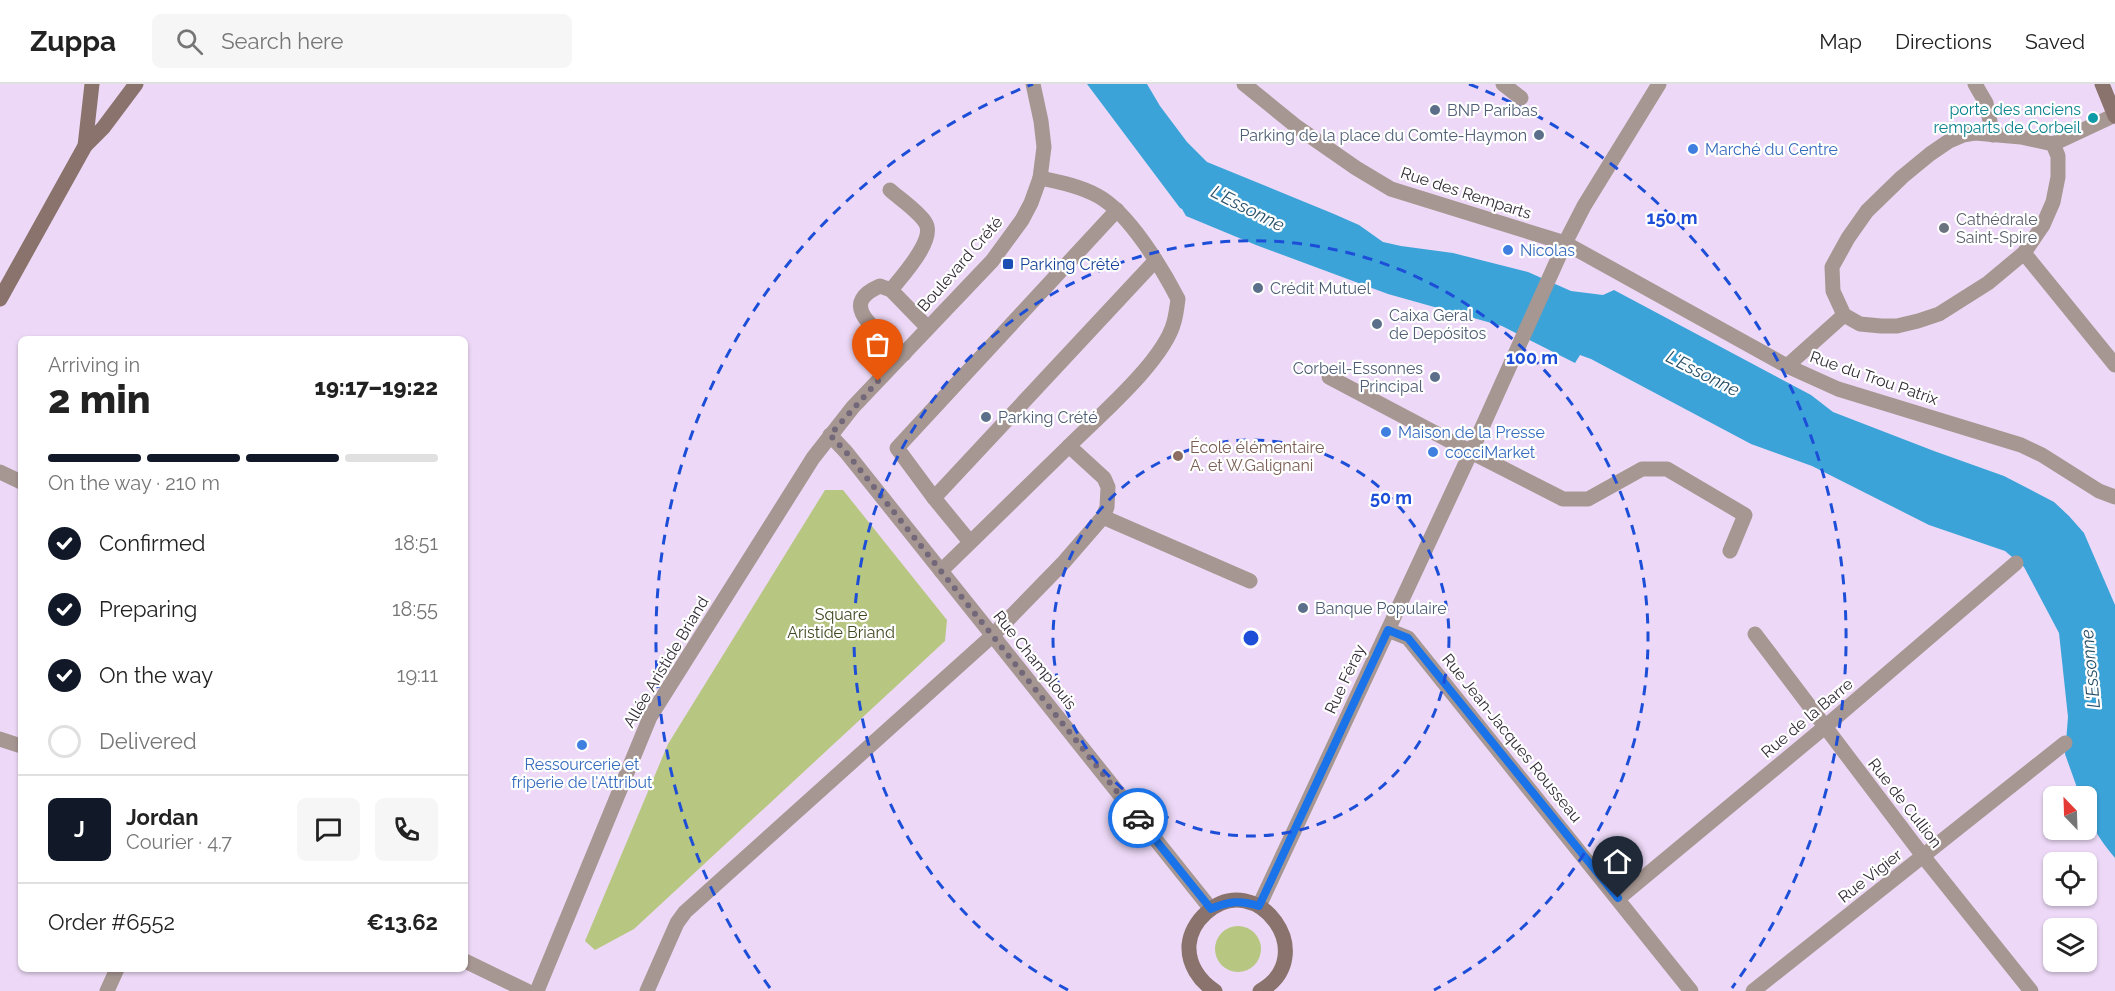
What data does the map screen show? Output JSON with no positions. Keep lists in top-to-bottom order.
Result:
{
  "streets": {
    "street": [
      "Rue des Remparts",
      "Boulevard Crété",
      "Rue du Trou Patrix",
      "Rue Champlouis",
      "Allée Aristide Briand",
      "Rue Féray",
      "Rue de la Barre",
      "Rue Jean-Jacques Rousseau",
      "Rue de Cullion",
      "Rue Vigier"
    ]
  },
  "crossings": [
    ["Rue des Remparts", "Rue du Trou Patrix"],
    ["Rue des Remparts", "Rue Féray"],
    ["Boulevard Crété", "Rue Champlouis"],
    ["Boulevard Crété", "Allée Aristide Briand"],
    ["Rue du Trou Patrix", "Rue Féray"],
    ["Rue Champlouis", "Allée Aristide Briand"],
    ["Rue Féray", "Rue Jean-Jacques Rousseau"],
    ["Rue de la Barre", "Rue Jean-Jacques Rousseau"],
    ["Rue de la Barre", "Rue de Cullion"],
    ["Rue de Cullion", "Rue Vigier"]
  ],
  "water": ["L'Essonne"],
  "parks": ["Square Aristide Briand"],
  "places": {
    "other": [
      "BNP Paribas",
      "porte des anciens remparts de Corbeil",
      "Parking de la place du Comte-Haymon",
      "Marché du Centre",
      "Cathédrale Saint-Spire",
      "Nicolas",
      "Crédit Mutuel",
      "Caixa Geral de Depósitos",
      "Corbeil-Essonnes Principal",
      "Parking Crété",
      "Maison de la Presse",
      "cocciMarket",
      "École élémentaire A. et W.Galignani",
      "Banque Populaire",
      "Ressourcerie et friperie de l'Attribut"
    ],
    "transit": ["Parking Crêté"]
  },
  "north": "top left",
  "page": {
    "header": "Zuppa",
    "search": "Search here",
    "nav": ["Map", "Directions", "Saved"],
    "heading": ["2 min", "Arriving in", "19:17–19:22"],
    "panel": [
      "Jordan",
      "Courier · 4.7",
      "Order #6552",
      "€13.62"
    ],
    "bar": "On the way · 210 m",
    "list": [
      ["Confirmed", "18:51"],
      ["Preparing", "18:55"],
      ["On the way", "19:11"],
      "Delivered"
    ],
    "round": "J"
  },
  "rings": ["150 m", "100 m", "50 m"]
}
